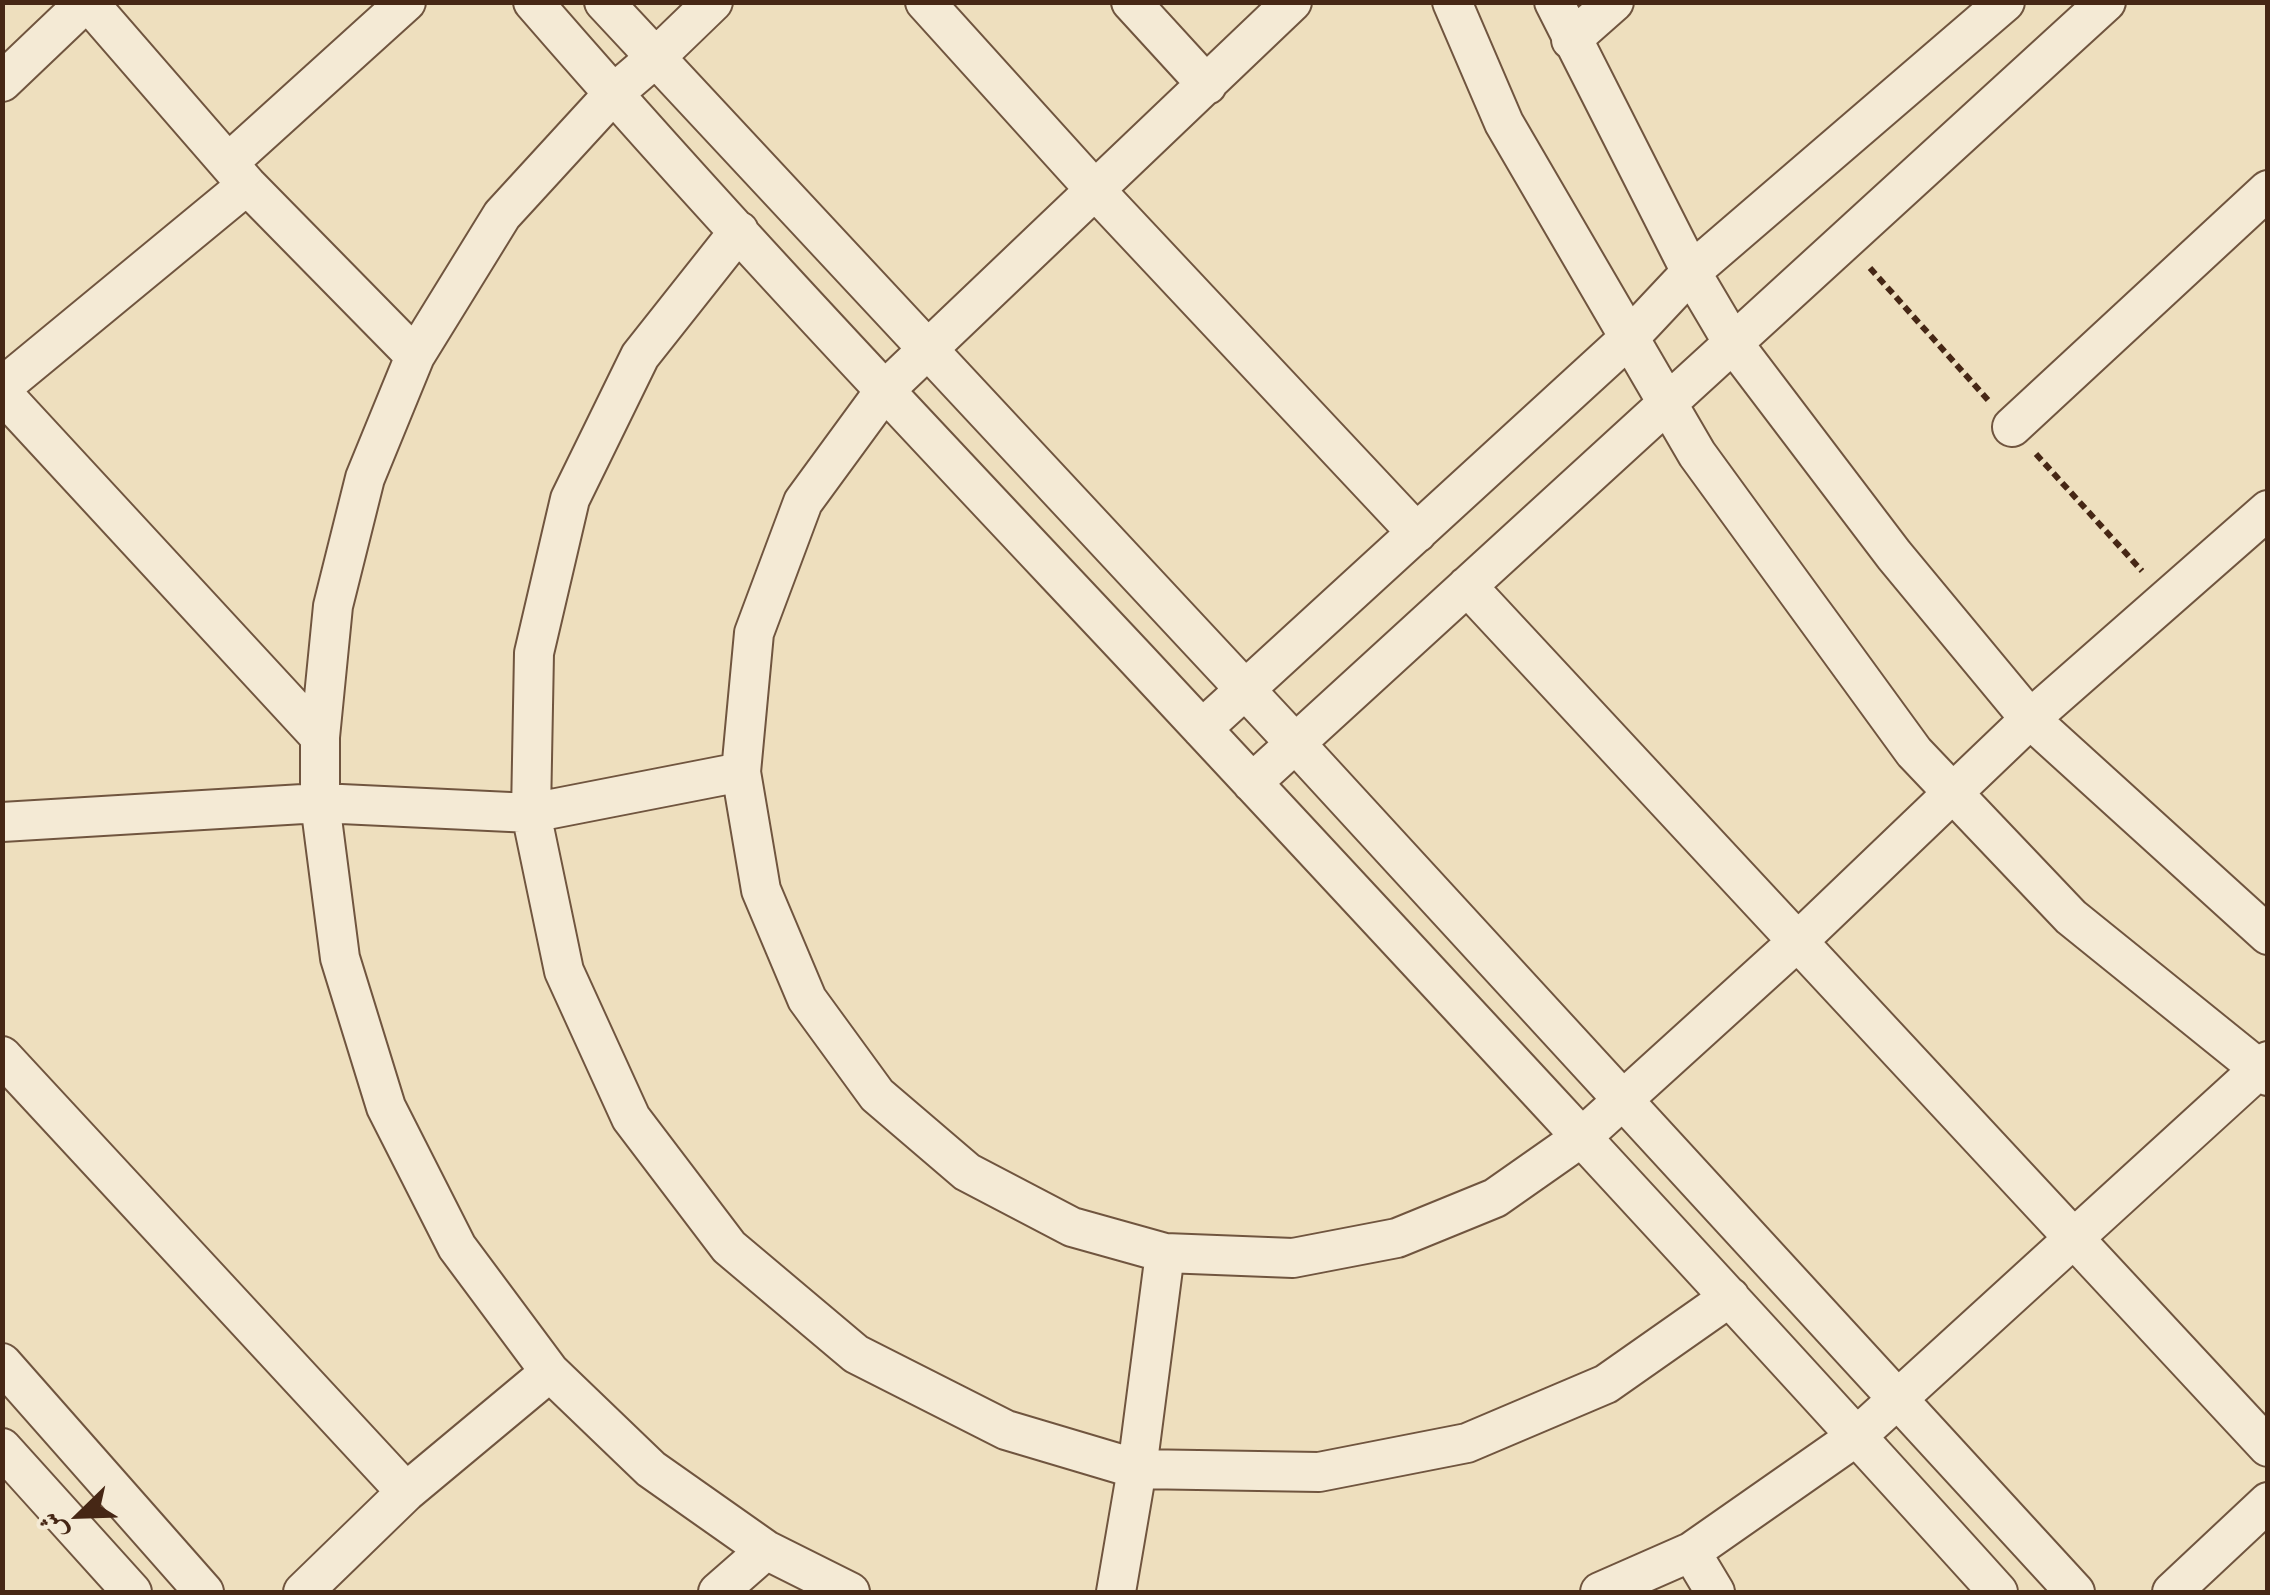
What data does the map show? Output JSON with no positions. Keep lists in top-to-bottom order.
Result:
{
  "north": "bottom left"
}
